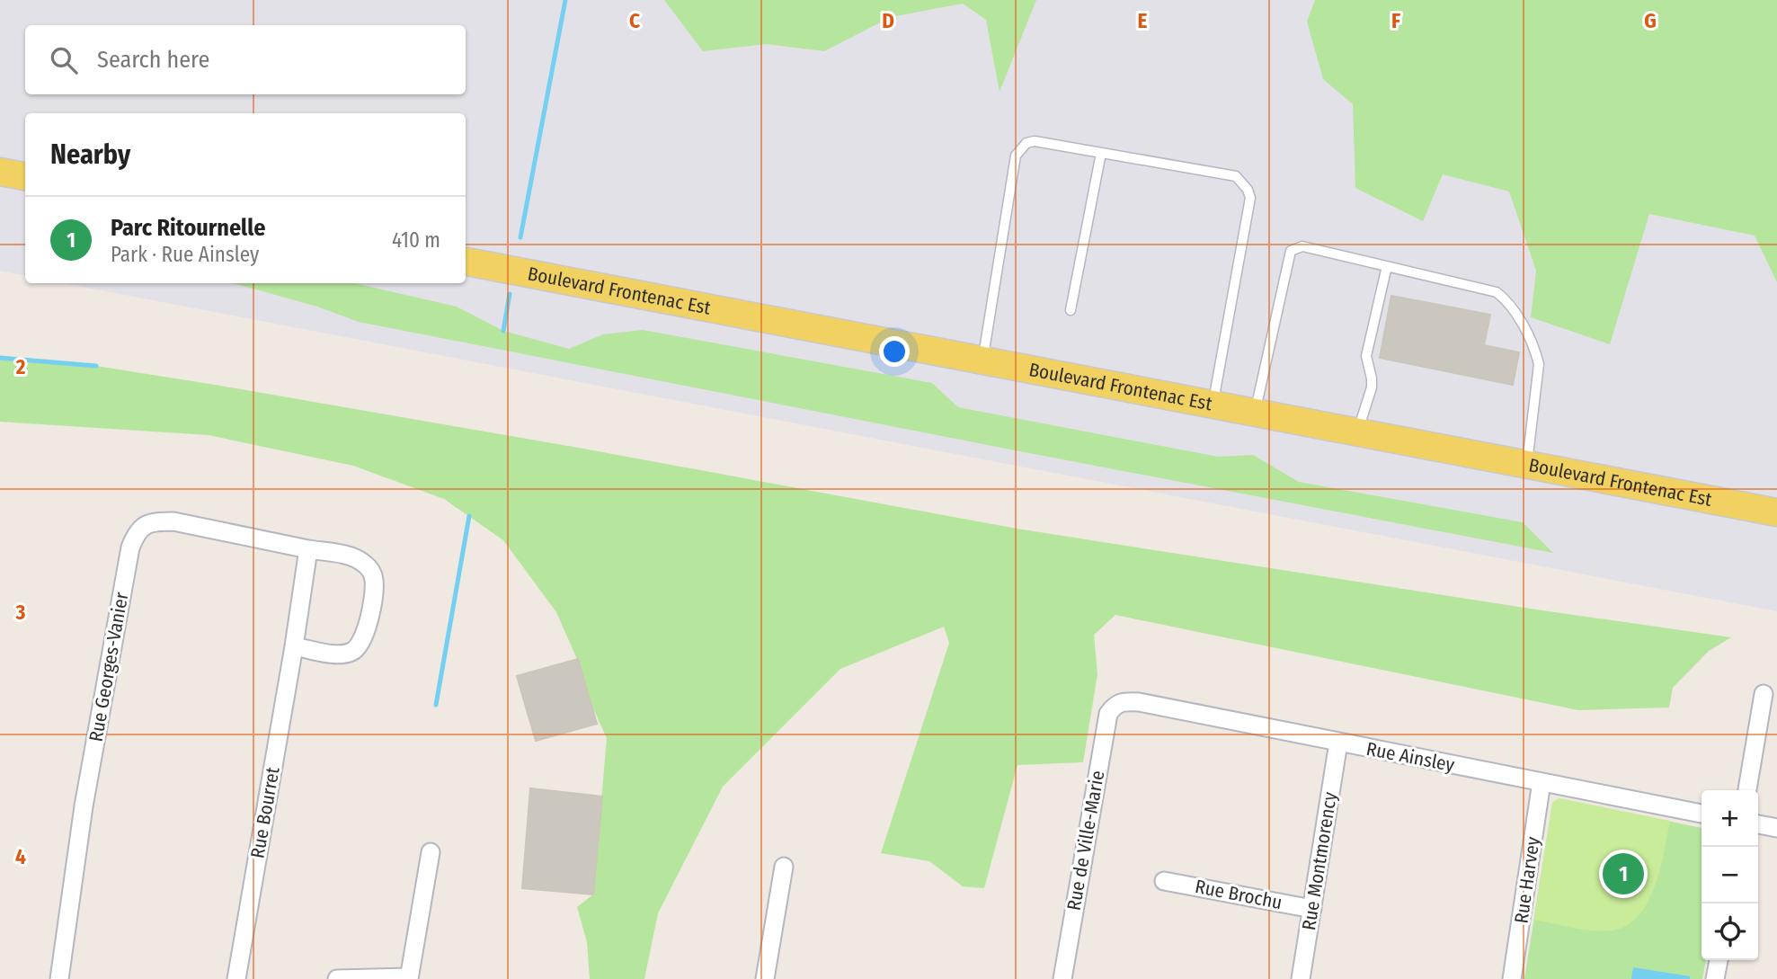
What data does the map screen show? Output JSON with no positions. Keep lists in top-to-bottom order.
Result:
{
  "streets": {
    "main road": ["Boulevard Frontenac Est"],
    "street": [
      "Rue Georges-Vanier",
      "Rue Ainsley",
      "Rue Bourret",
      "Rue de Ville-Marie",
      "Rue Montmorency",
      "Rue Harvey",
      "Rue Brochu"
    ]
  },
  "crossings": [
    ["Rue Georges-Vanier", "Rue Bourret"],
    ["Rue Ainsley", "Rue de Ville-Marie"],
    ["Rue Ainsley", "Rue Montmorency"],
    ["Rue Ainsley", "Rue Harvey"],
    ["Rue Montmorency", "Rue Brochu"]
  ],
  "page": {
    "search": "Search here",
    "heading": "Nearby",
    "list": [
      {
        "mark": "1",
        "name": "Parc Ritournelle",
        "note": "Park · Rue Ainsley",
        "value": "410 m"
      }
    ],
    "map_buttons": ["+", "−"],
    "pins": "1"
  },
  "grid": {
    "columns": [
      "C",
      "D",
      "E",
      "F",
      "G"
    ],
    "rows": ["2", "3", "4"]
  }
}
